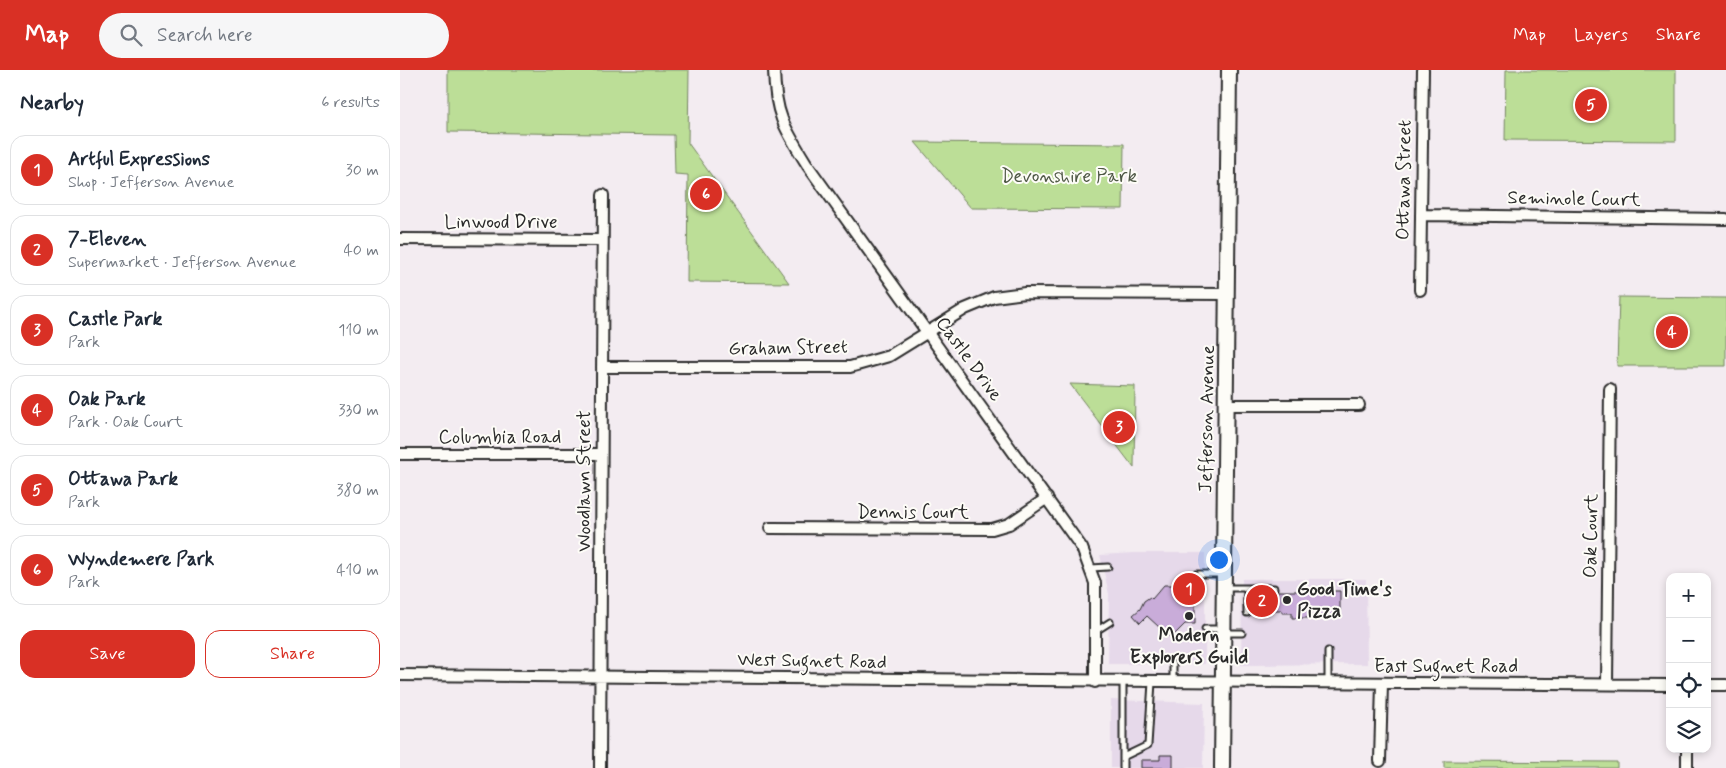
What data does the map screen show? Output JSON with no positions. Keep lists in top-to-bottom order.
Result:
{
  "streets": {
    "street": [
      "Ottawa Street",
      "Seminole Court",
      "Linwood Drive",
      "Graham Street",
      "Castle Drive",
      "Jefferson Avenue",
      "Columbia Road",
      "Woodlawn Street",
      "Dennis Court",
      "Oak Court",
      "West Sugnet Road",
      "East Sugnet Road"
    ]
  },
  "crossings": [
    ["Ottawa Street", "Seminole Court"],
    ["Linwood Drive", "Woodlawn Street"],
    ["Graham Street", "Castle Drive"],
    ["Graham Street", "Jefferson Avenue"],
    ["Graham Street", "Woodlawn Street"],
    ["Castle Drive", "Dennis Court"],
    ["Castle Drive", "West Sugnet Road"],
    ["Jefferson Avenue", "West Sugnet Road"],
    ["Jefferson Avenue", "East Sugnet Road"],
    ["Columbia Road", "Woodlawn Street"],
    ["Woodlawn Street", "West Sugnet Road"],
    ["Oak Court", "East Sugnet Road"],
    ["West Sugnet Road", "East Sugnet Road"]
  ],
  "parks": ["Devonshire Park"],
  "places": ["Good Time's Pizza", "Modern Explorers Guild"],
  "page": {
    "header": "Map",
    "search": "Search here",
    "nav": ["Map", "Layers", "Share"],
    "heading": ["Nearby", "6 results"],
    "pins": [
      "5",
      "6",
      "4",
      "3",
      "1",
      "2"
    ],
    "list": [
      {
        "mark": "1",
        "name": "Artful Expressions",
        "note": "Shop · Jefferson Avenue",
        "value": "30 m"
      },
      {
        "mark": "2",
        "name": "7-Eleven",
        "note": "Supermarket · Jefferson Avenue",
        "value": "40 m"
      },
      {
        "mark": "3",
        "name": "Castle Park",
        "note": "Park",
        "value": "110 m"
      },
      {
        "mark": "4",
        "name": "Oak Park",
        "note": "Park · Oak Court",
        "value": "330 m"
      },
      {
        "mark": "5",
        "name": "Ottawa Park",
        "note": "Park",
        "value": "380 m"
      },
      {
        "mark": "6",
        "name": "Wyndemere Park",
        "note": "Park",
        "value": "410 m"
      }
    ],
    "map_buttons": ["+", "−"],
    "buttons": ["Save", "Share"]
  }
}
